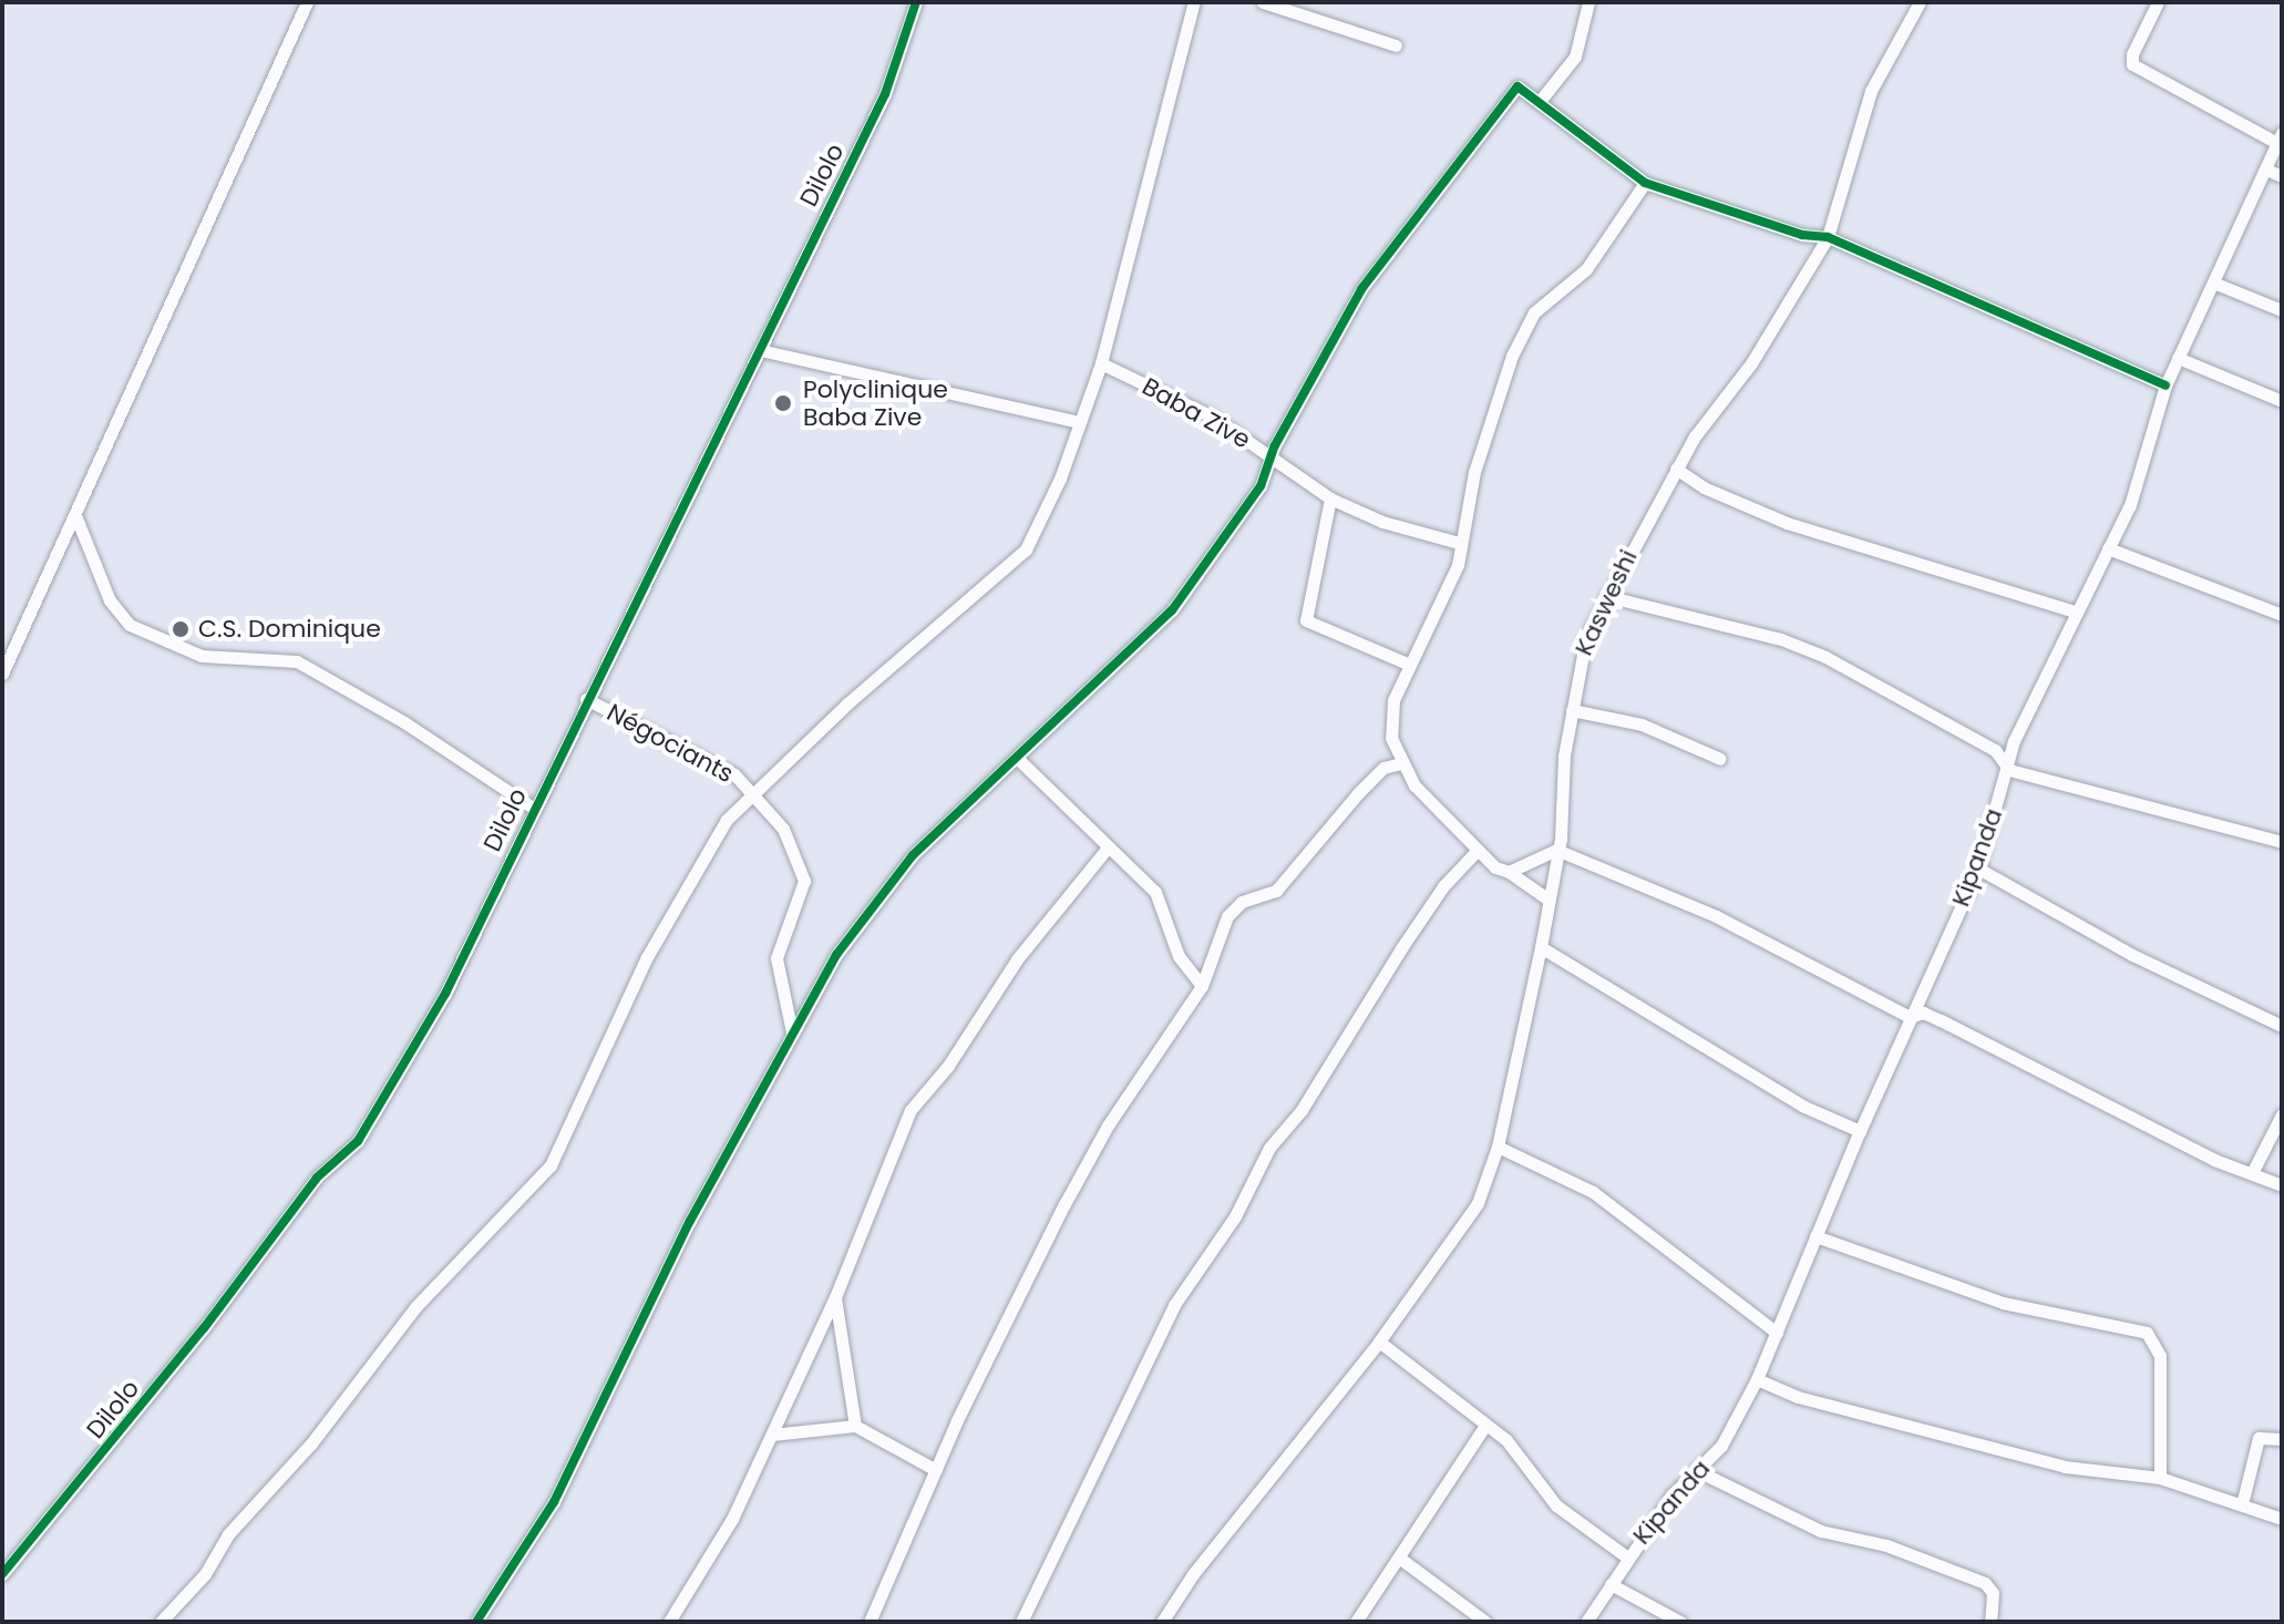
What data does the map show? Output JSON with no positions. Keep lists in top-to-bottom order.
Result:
{
  "streets": {
    "street": [
      "Dilolo",
      "Baba Zive",
      "Kasweshi",
      "Négociants",
      "Kipanda"
    ]
  },
  "crossings": [
    ["Dilolo", "Négociants"]
  ],
  "places": ["Polyclinique Baba Zive", "C.S. Dominique"]
}
